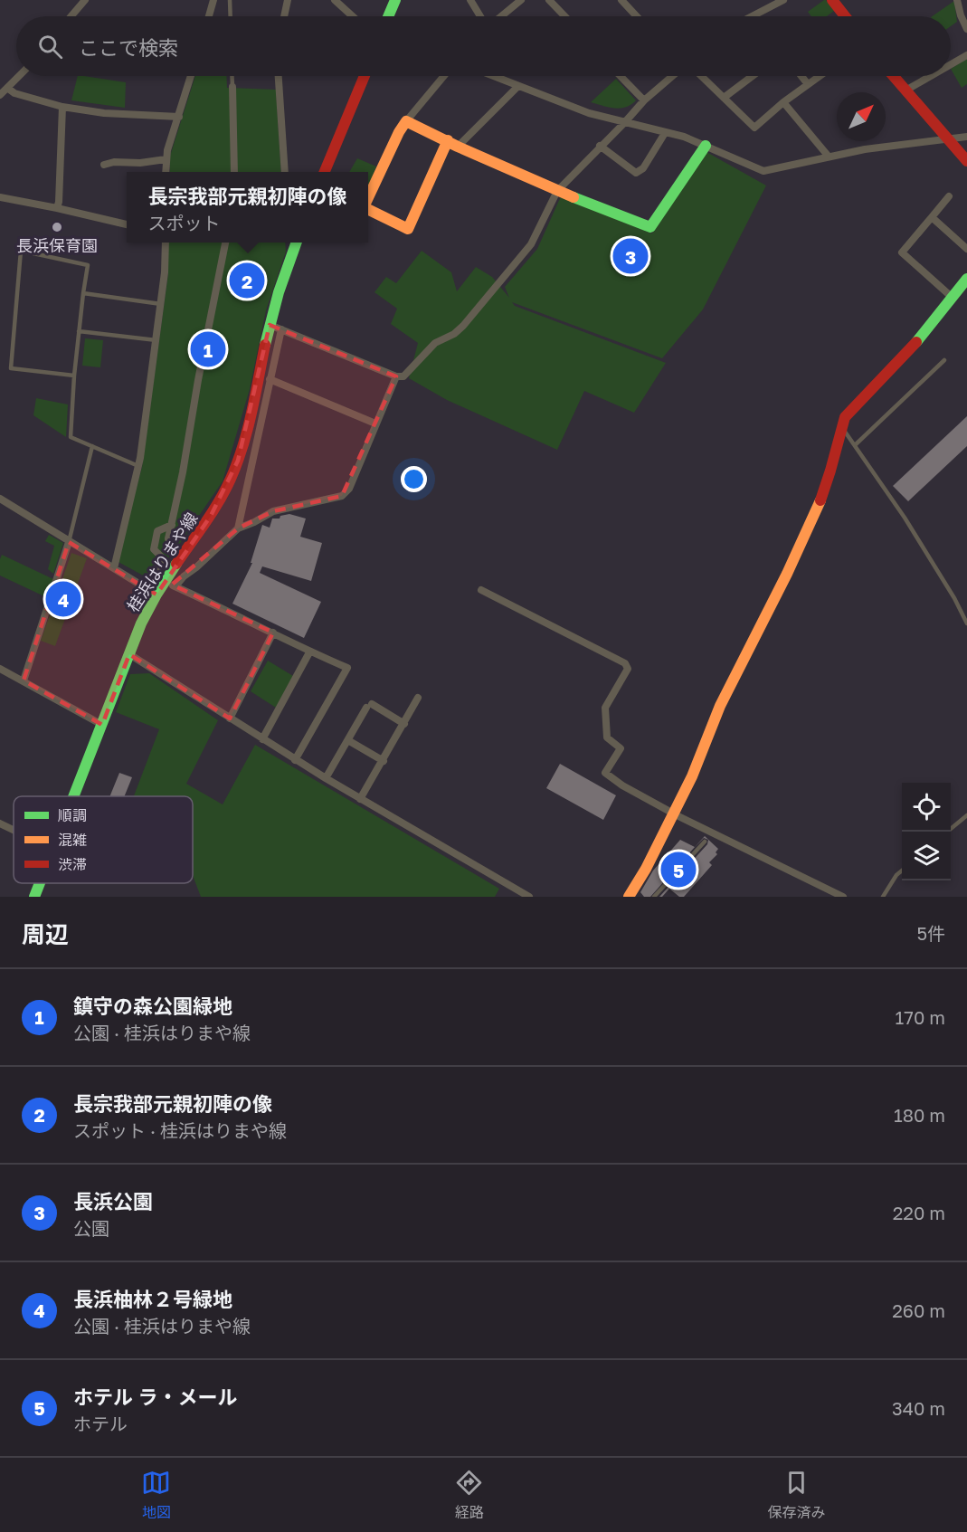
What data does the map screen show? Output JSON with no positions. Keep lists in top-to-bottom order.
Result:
{
  "streets": {
    "street": ["桂浜はりまや線"]
  },
  "places": ["長浜保育園"],
  "legend": ["順調", "混雑", "渋滞"],
  "north": "top right",
  "page": {
    "search": "ここで検索",
    "popup": ["長宗我部元親初陣の像", "スポット"],
    "pins": [
      "3",
      "2",
      "1",
      "4",
      "5"
    ],
    "heading": ["周辺", "5件"],
    "list": [
      {
        "mark": "1",
        "name": "鎮守の森公園緑地",
        "note": "公園 · 桂浜はりまや線",
        "value": "170 m"
      },
      {
        "mark": "2",
        "name": "長宗我部元親初陣の像",
        "note": "スポット · 桂浜はりまや線",
        "value": "180 m"
      },
      {
        "mark": "3",
        "name": "長浜公園",
        "note": "公園",
        "value": "220 m"
      },
      {
        "mark": "4",
        "name": "長浜柚林２号緑地",
        "note": "公園 · 桂浜はりまや線",
        "value": "260 m"
      },
      {
        "mark": "5",
        "name": "ホテル ラ・メール",
        "note": "ホテル",
        "value": "340 m"
      }
    ],
    "nav": ["地図", "経路", "保存済み"]
  }
}
